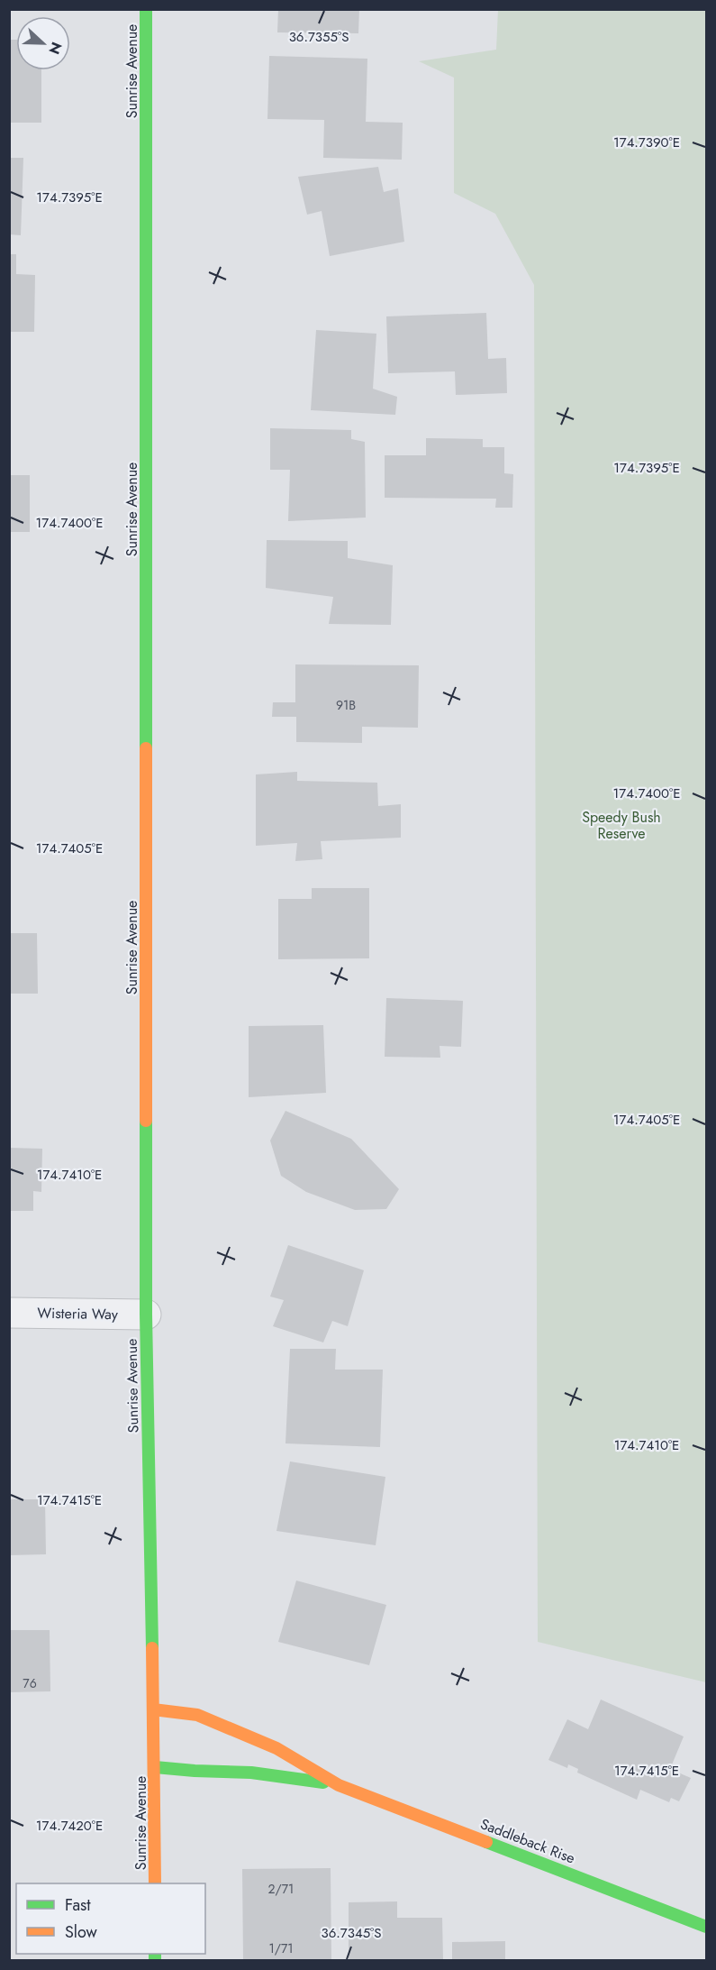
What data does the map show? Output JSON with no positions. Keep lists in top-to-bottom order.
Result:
{
  "streets": {
    "street": ["Sunrise Avenue", "Wisteria Way", "Saddleback Rise"]
  },
  "crossings": [
    ["Sunrise Avenue", "Wisteria Way"],
    ["Sunrise Avenue", "Saddleback Rise"]
  ],
  "parks": ["Speedy Bush Reserve"],
  "house_numbers": [
    "91B",
    "76",
    "2/71",
    "1/71"
  ],
  "legend": ["Fast", "Slow"],
  "north": "right",
  "coordinates": [
    "36.7355°S",
    "174.7390°E",
    "174.7395°E",
    "174.7400°E",
    "174.7405°E",
    "174.7410°E",
    "174.7415°E",
    "174.7420°E",
    "36.7345°S"
  ]
}
